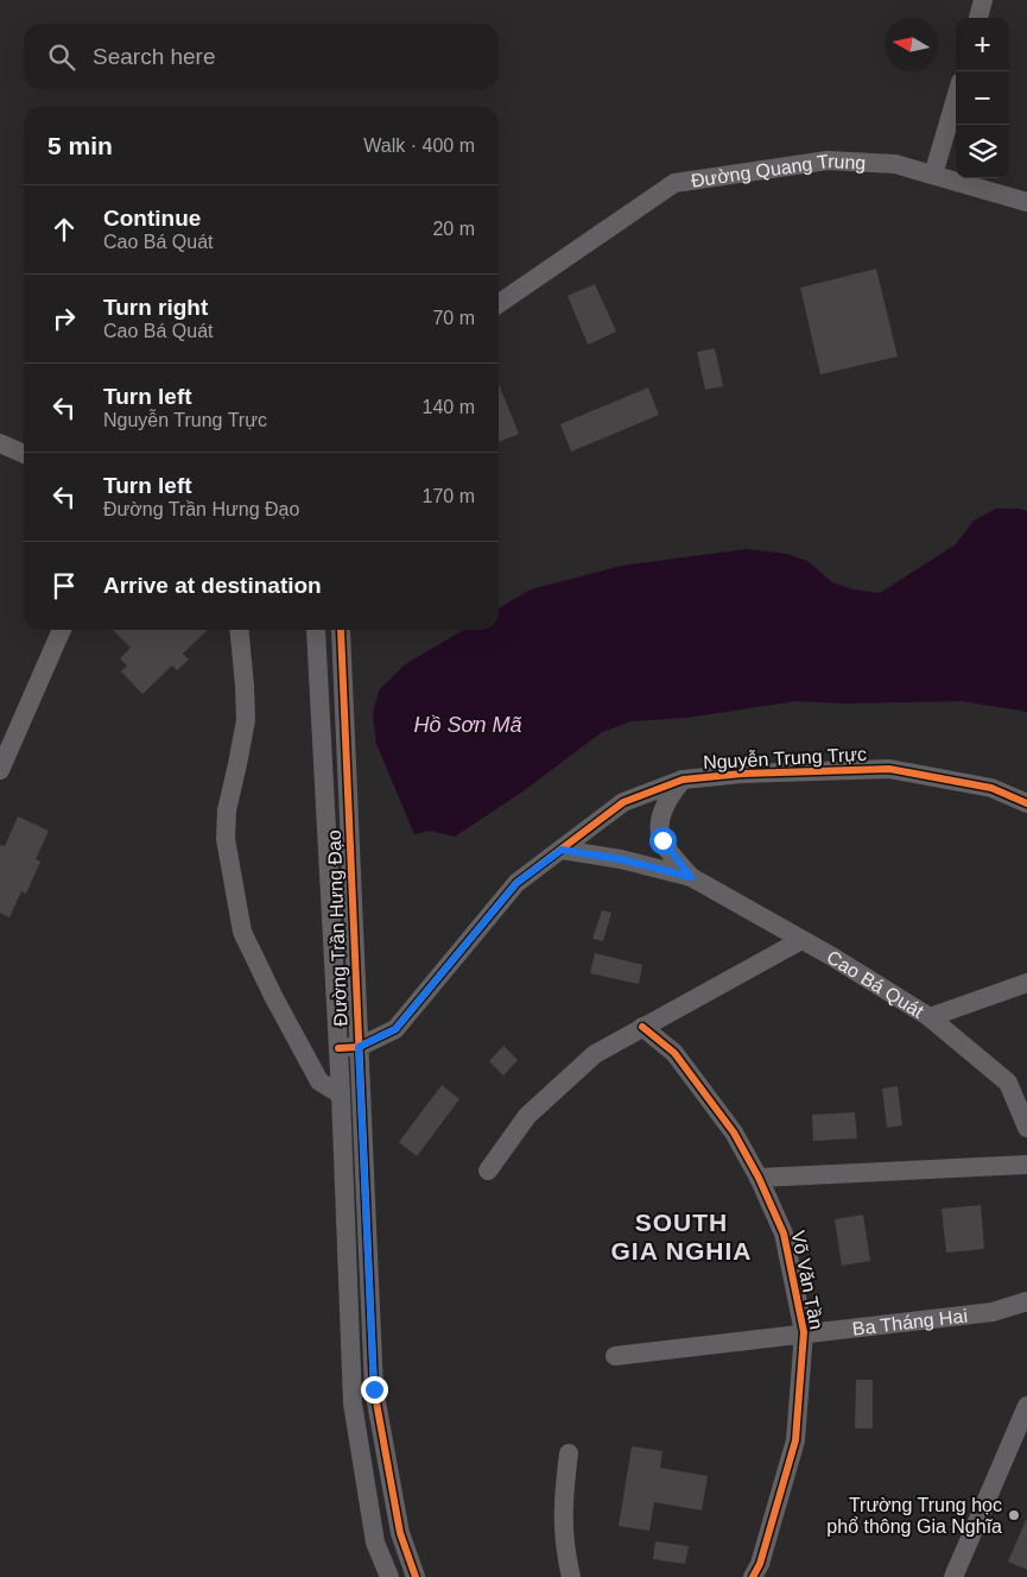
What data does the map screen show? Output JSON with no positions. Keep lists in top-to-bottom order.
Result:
{
  "streets": {
    "street": [
      "Đường Quang Trung",
      "Nguyễn Trung Trực",
      "Đường Trần Hưng Đạo",
      "Cao Bá Quát",
      "Võ Văn Tần",
      "Ba Tháng Hai"
    ]
  },
  "crossings": [
    ["Nguyễn Trung Trực", "Đường Trần Hưng Đạo"],
    ["Nguyễn Trung Trực", "Cao Bá Quát"],
    ["Võ Văn Tần", "Ba Tháng Hai"]
  ],
  "districts": ["SOUTH GIA NGHIA"],
  "water": ["Hồ Sơn Mã"],
  "places": ["Trường Trung học phổ thông Gia Nghĩa"],
  "north": "left",
  "page": {
    "map_buttons": ["+", "−"],
    "search": "Search here",
    "heading": ["5 min", "Walk · 400 m"],
    "list": [
      ["Continue", "Cao Bá Quát", "20 m"],
      ["Turn right", "Cao Bá Quát", "70 m"],
      ["Turn left", "Nguyễn Trung Trực", "140 m"],
      ["Turn left", "Đường Trần Hưng Đạo", "170 m"],
      "Arrive at destination"
    ]
  }
}
